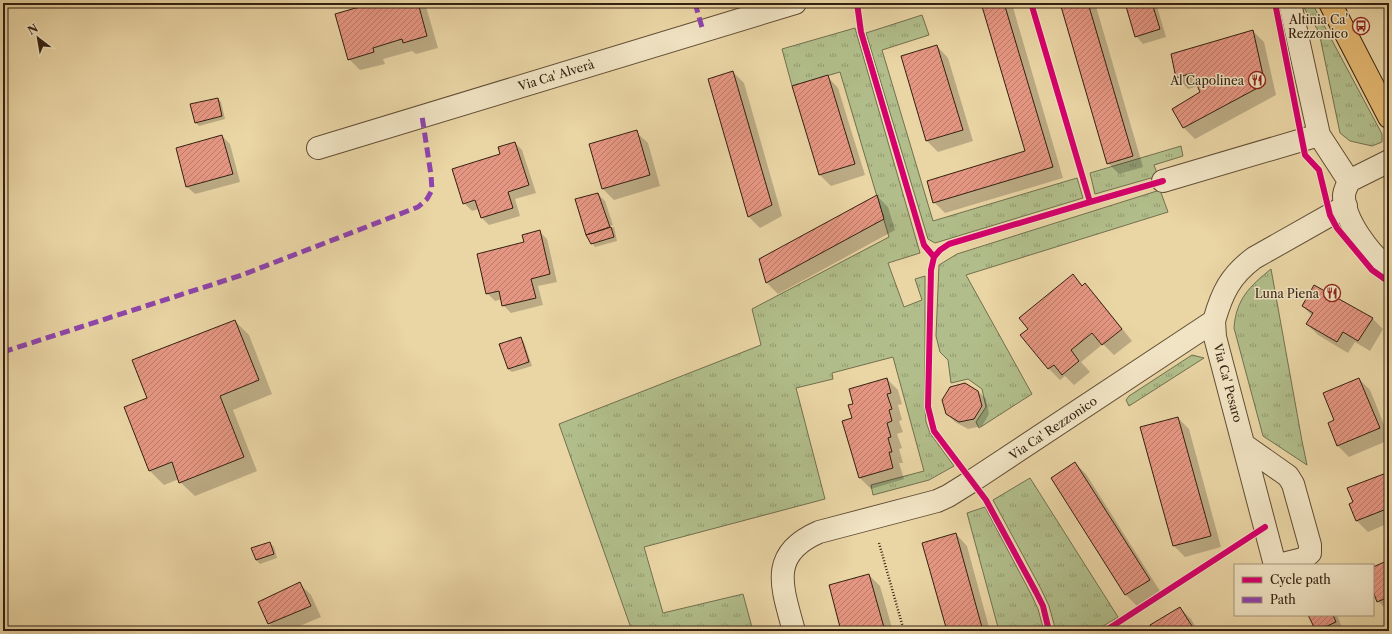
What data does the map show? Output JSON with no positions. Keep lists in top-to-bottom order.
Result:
{
  "streets": {
    "street": ["Via Ca' Alverà", "Via Ca' Pesaro", "Via Ca' Rezzonico"]
  },
  "crossings": [
    ["Via Ca' Pesaro", "Via Ca' Rezzonico"]
  ],
  "places": {
    "bus stop": ["Altinia Ca' Rezzonico"],
    "restaurant": ["Al Capolinea", "Luna Piena"]
  },
  "legend": ["Cycle path", "Path"],
  "north": "top left"
}
